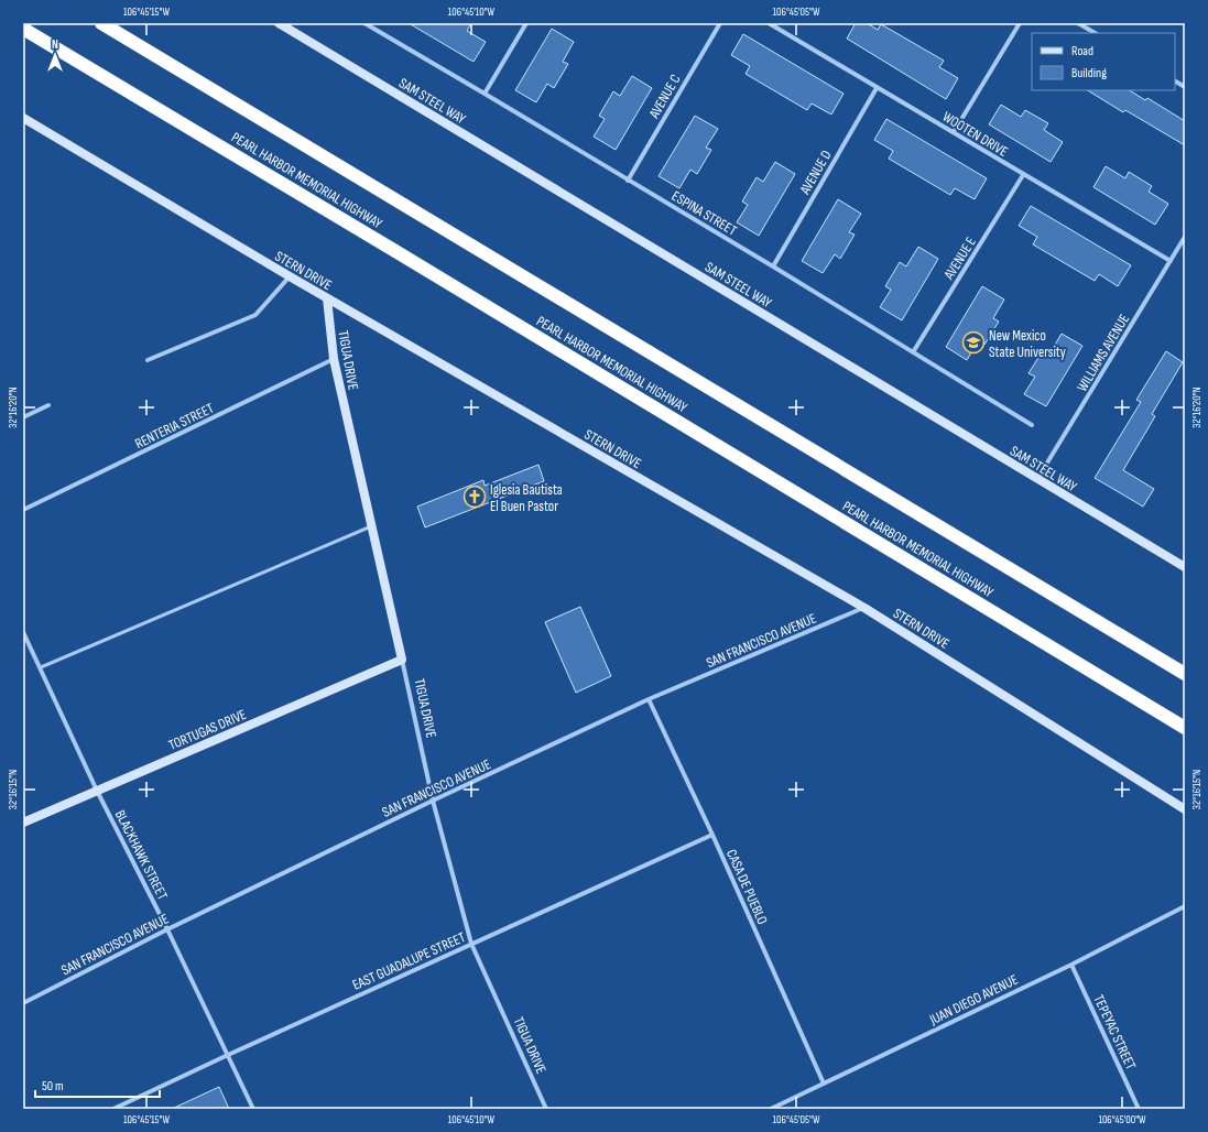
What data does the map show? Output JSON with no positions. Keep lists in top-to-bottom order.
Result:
{
  "streets": {
    "highway": ["PEARL HARBOR MEMORIAL HIGHWAY"],
    "street": [
      "AVENUE C",
      "SAM STEEL WAY",
      "WOOTEN DRIVE",
      "AVENUE D",
      "ESPINA STREET",
      "AVENUE E",
      "STERN DRIVE",
      "WILLIAMS AVENUE",
      "TIGUA DRIVE",
      "RENTERIA STREET",
      "SAN FRANCISCO AVENUE",
      "TORTUGAS DRIVE",
      "BLACKHAWK STREET",
      "CASA DE PUEBLO",
      "EAST GUADALUPE STREET",
      "JUAN DIEGO AVENUE",
      "TEPEYAC STREET"
    ]
  },
  "crossings": [
    ["AVENUE C", "ESPINA STREET"],
    ["SAM STEEL WAY", "WILLIAMS AVENUE"],
    ["WOOTEN DRIVE", "AVENUE D"],
    ["WOOTEN DRIVE", "AVENUE E"],
    ["WOOTEN DRIVE", "WILLIAMS AVENUE"],
    ["AVENUE D", "ESPINA STREET"],
    ["ESPINA STREET", "AVENUE E"],
    ["STERN DRIVE", "TIGUA DRIVE"],
    ["STERN DRIVE", "SAN FRANCISCO AVENUE"],
    ["TIGUA DRIVE", "RENTERIA STREET"],
    ["TIGUA DRIVE", "SAN FRANCISCO AVENUE"],
    ["TIGUA DRIVE", "TORTUGAS DRIVE"],
    ["TIGUA DRIVE", "EAST GUADALUPE STREET"],
    ["SAN FRANCISCO AVENUE", "BLACKHAWK STREET"],
    ["SAN FRANCISCO AVENUE", "CASA DE PUEBLO"],
    ["TORTUGAS DRIVE", "BLACKHAWK STREET"],
    ["BLACKHAWK STREET", "EAST GUADALUPE STREET"],
    ["CASA DE PUEBLO", "EAST GUADALUPE STREET"],
    ["CASA DE PUEBLO", "JUAN DIEGO AVENUE"],
    ["JUAN DIEGO AVENUE", "TEPEYAC STREET"]
  ],
  "places": {
    "school or university": ["New Mexico State University"],
    "church": ["Iglesia Bautista El Buen Pastor"]
  },
  "legend": ["Road", "Building"],
  "scale_bar": "50 m",
  "north": "top",
  "coordinates": [
    "106°45'15\"W",
    "106°45'10\"W",
    "106°45'05\"W",
    "32°16'20\"N",
    "32°16'15\"N",
    "106°45'00\"W"
  ]
}
